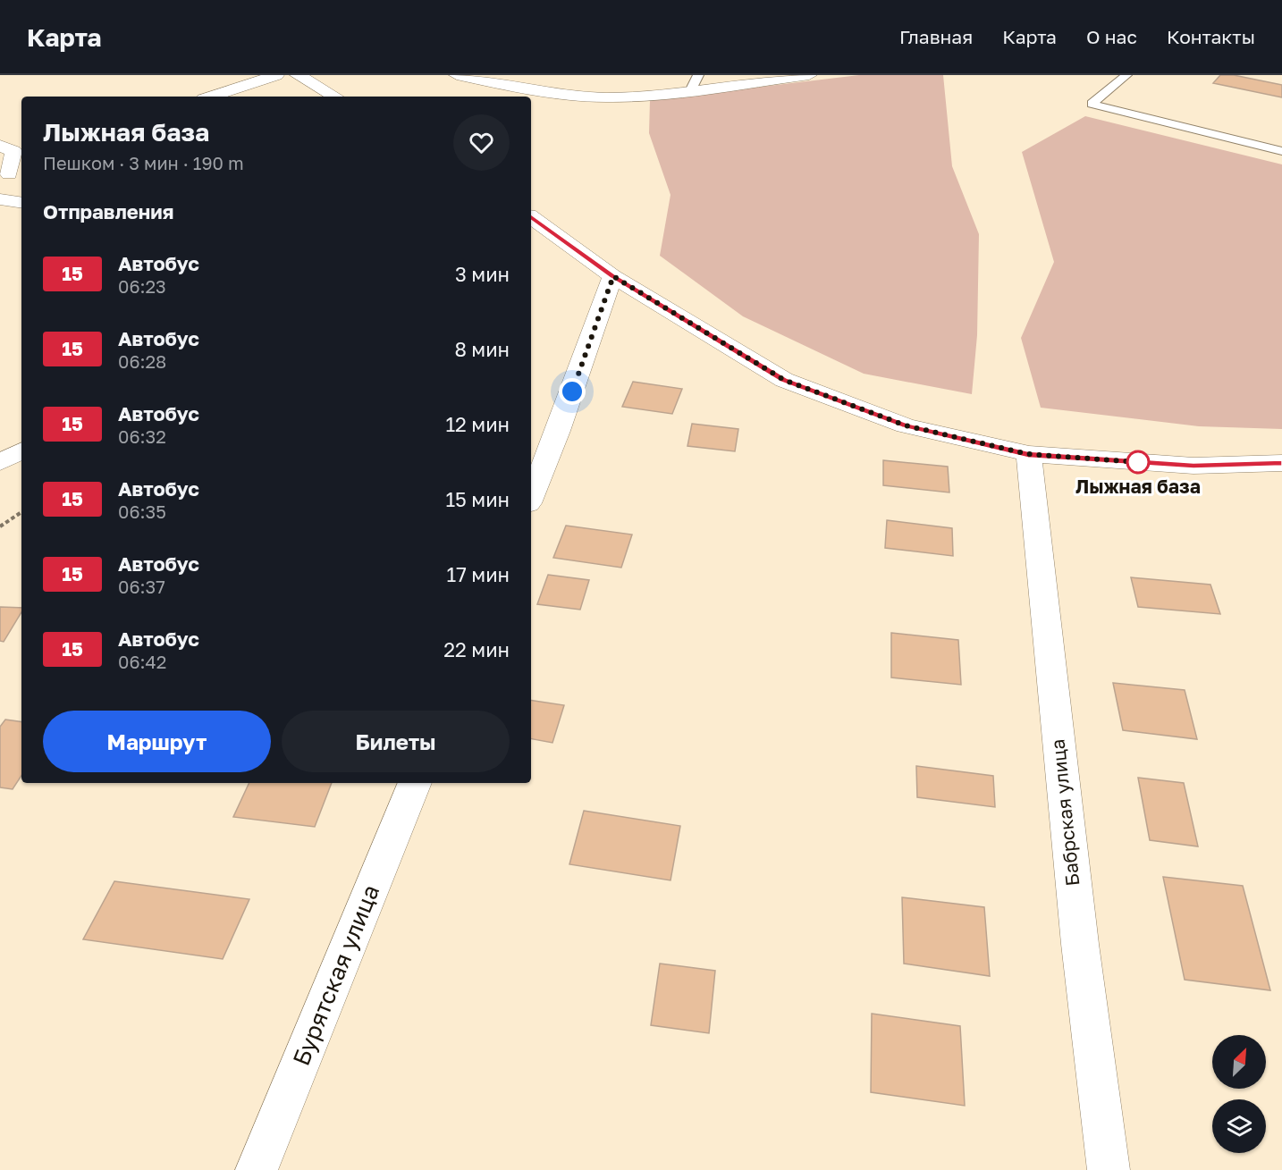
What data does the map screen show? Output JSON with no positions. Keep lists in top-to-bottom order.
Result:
{
  "streets": {
    "street": ["Бабрская улица", "Бурятская улица"]
  },
  "places": ["Лыжная база"],
  "lines": ["bus line 15"],
  "north": "top right",
  "page": {
    "header": "Карта",
    "nav": [
      "Главная",
      "Карта",
      "О нас",
      "Контакты"
    ],
    "heading": [
      ["Лыжная база", "Пешком · 3 мин · 190 m"],
      "Отправления"
    ],
    "list": [
      {
        "mark": "15",
        "name": "Автобус",
        "note": "06:23",
        "value": "3 мин"
      },
      {
        "mark": "15",
        "name": "Автобус",
        "note": "06:28",
        "value": "8 мин"
      },
      {
        "mark": "15",
        "name": "Автобус",
        "note": "06:32",
        "value": "12 мин"
      },
      {
        "mark": "15",
        "name": "Автобус",
        "note": "06:35",
        "value": "15 мин"
      },
      {
        "mark": "15",
        "name": "Автобус",
        "note": "06:37",
        "value": "17 мин"
      },
      {
        "mark": "15",
        "name": "Автобус",
        "note": "06:42",
        "value": "22 мин"
      }
    ],
    "buttons": ["Маршрут", "Билеты"]
  }
}
